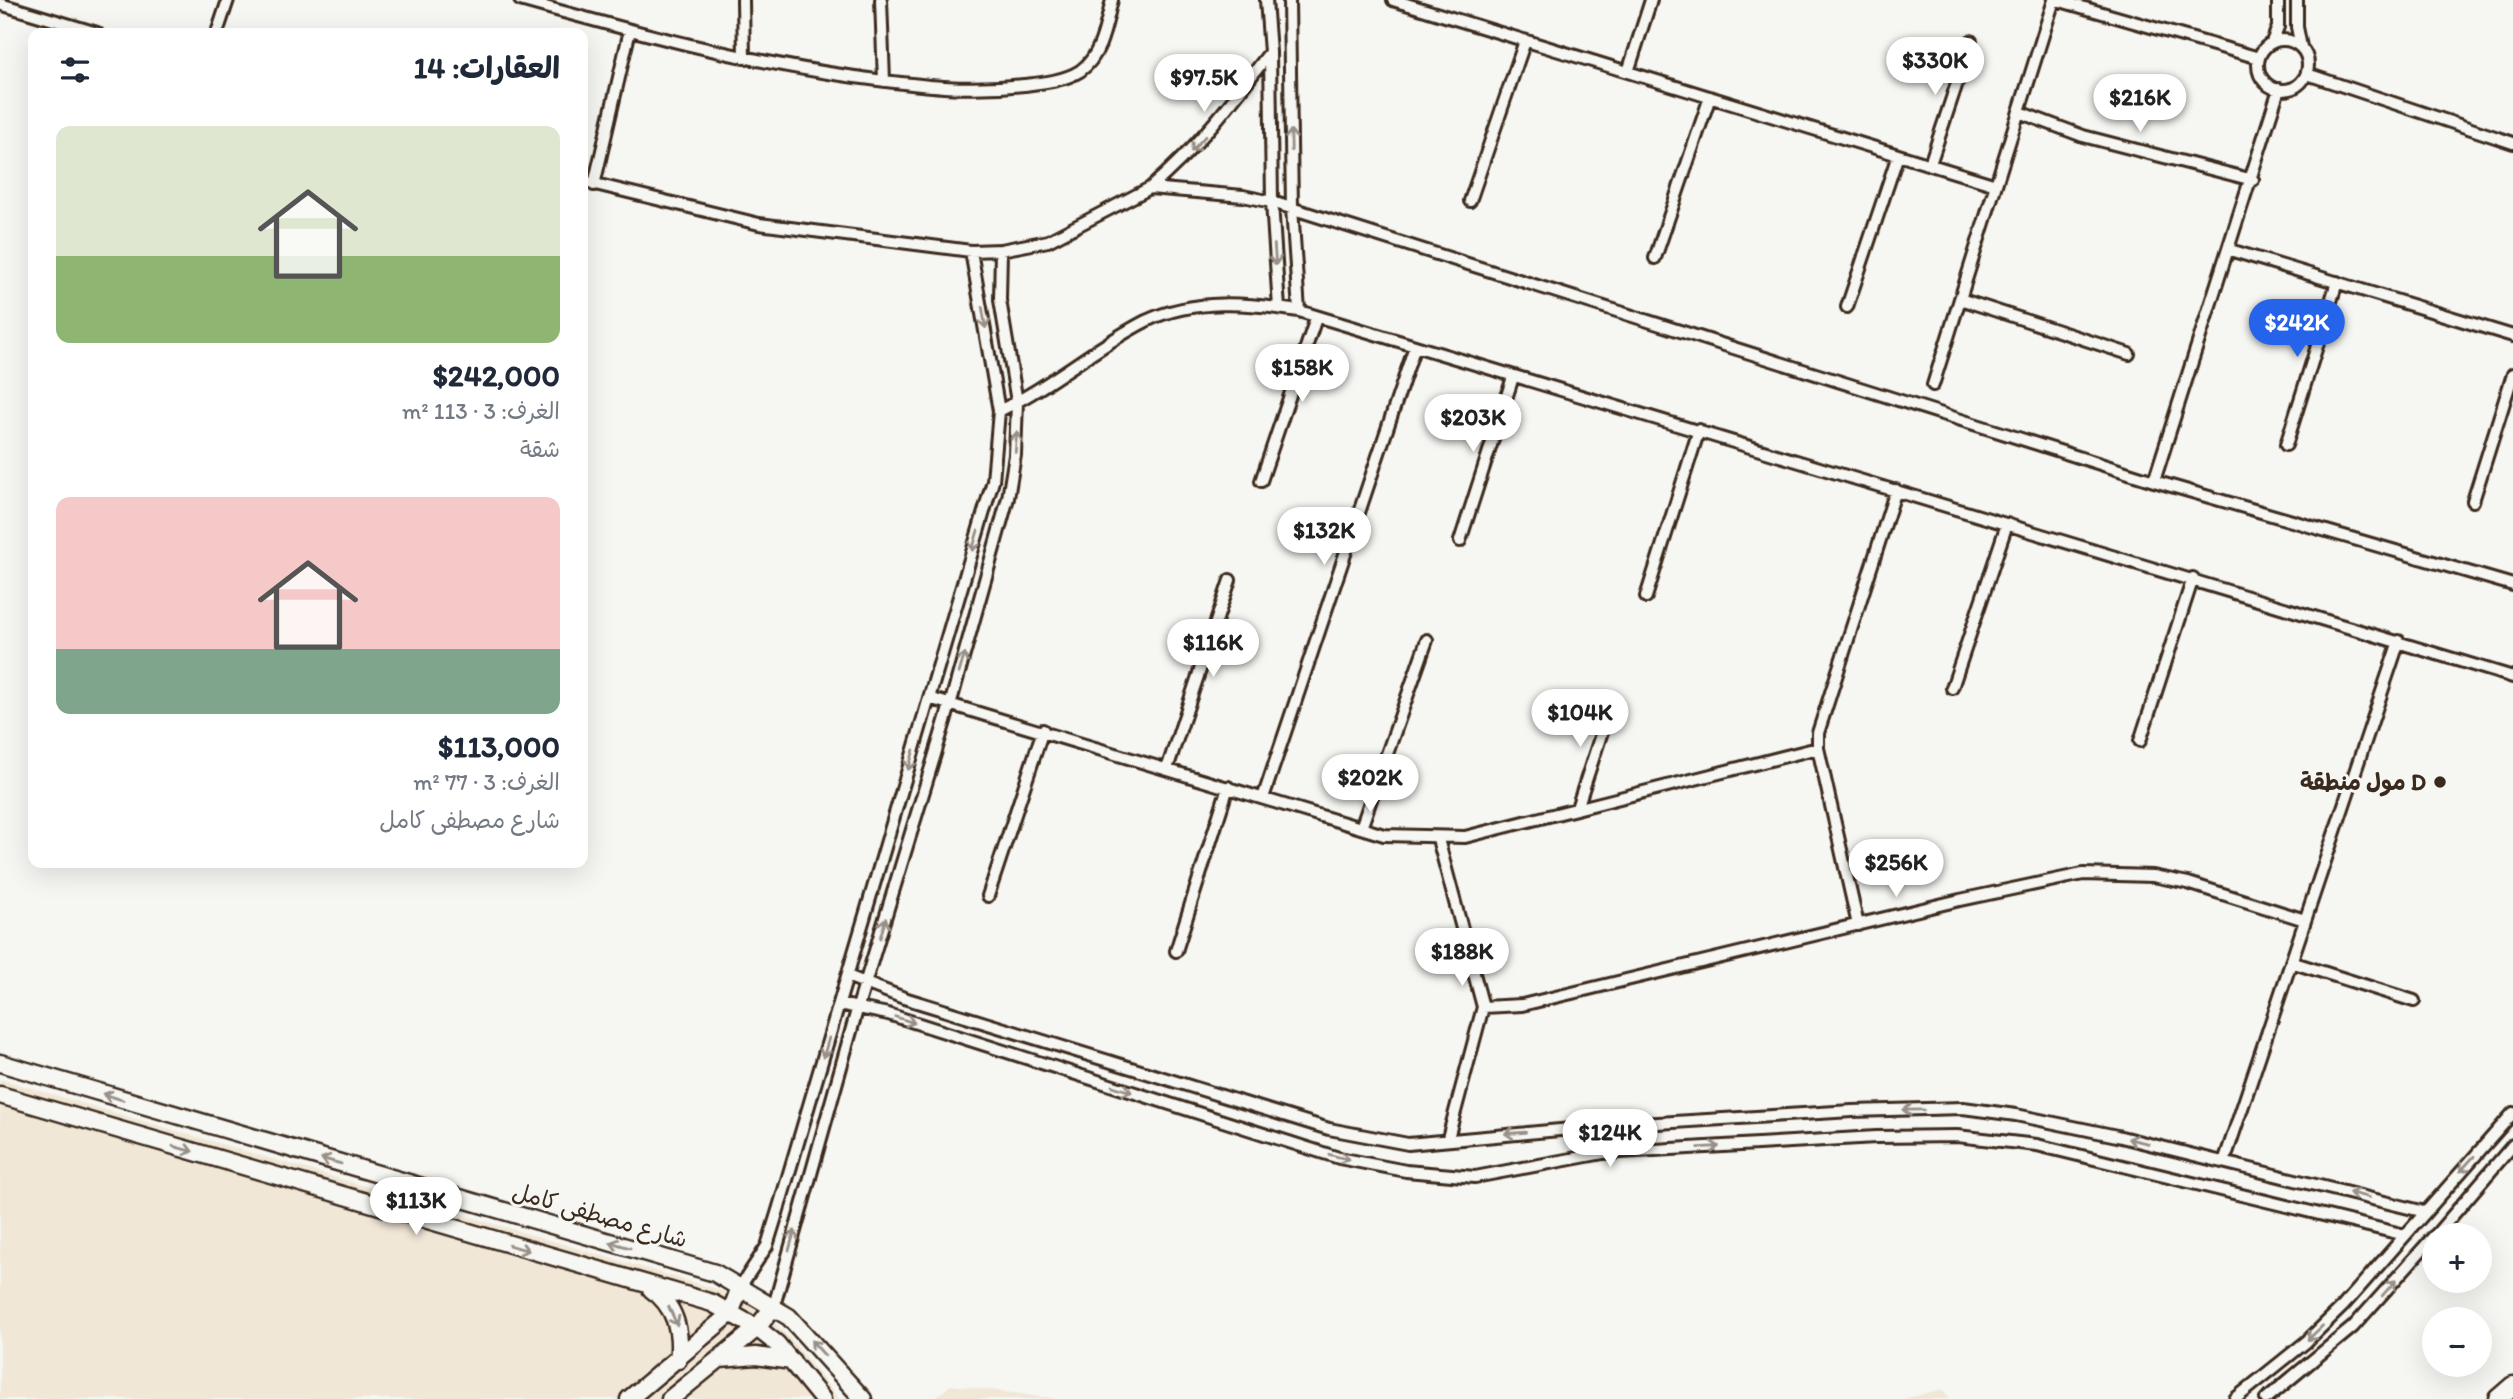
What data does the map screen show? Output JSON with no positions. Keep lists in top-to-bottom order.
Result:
{
  "streets": {
    "street": ["شارع مصطفى كامل"]
  },
  "places": ["مول منطقة D"],
  "page": {
    "heading": "العقارات: 14",
    "price": [
      "$330K",
      "$97.5K",
      "$216K",
      "$242K",
      "$158K",
      "$203K",
      "$132K",
      "$116K",
      "$104K",
      "$202K",
      "$256K",
      "$188K",
      "$124K",
      "$113K"
    ],
    "list": [
      {
        "name": "$242,000",
        "note": "الغرف: 3 · 113 m² · شقة"
      },
      {
        "name": "$113,000",
        "note": "الغرف: 3 · 77 m² · شارع مصطفى كامل"
      }
    ],
    "map_buttons": ["+", "−"]
  }
}
